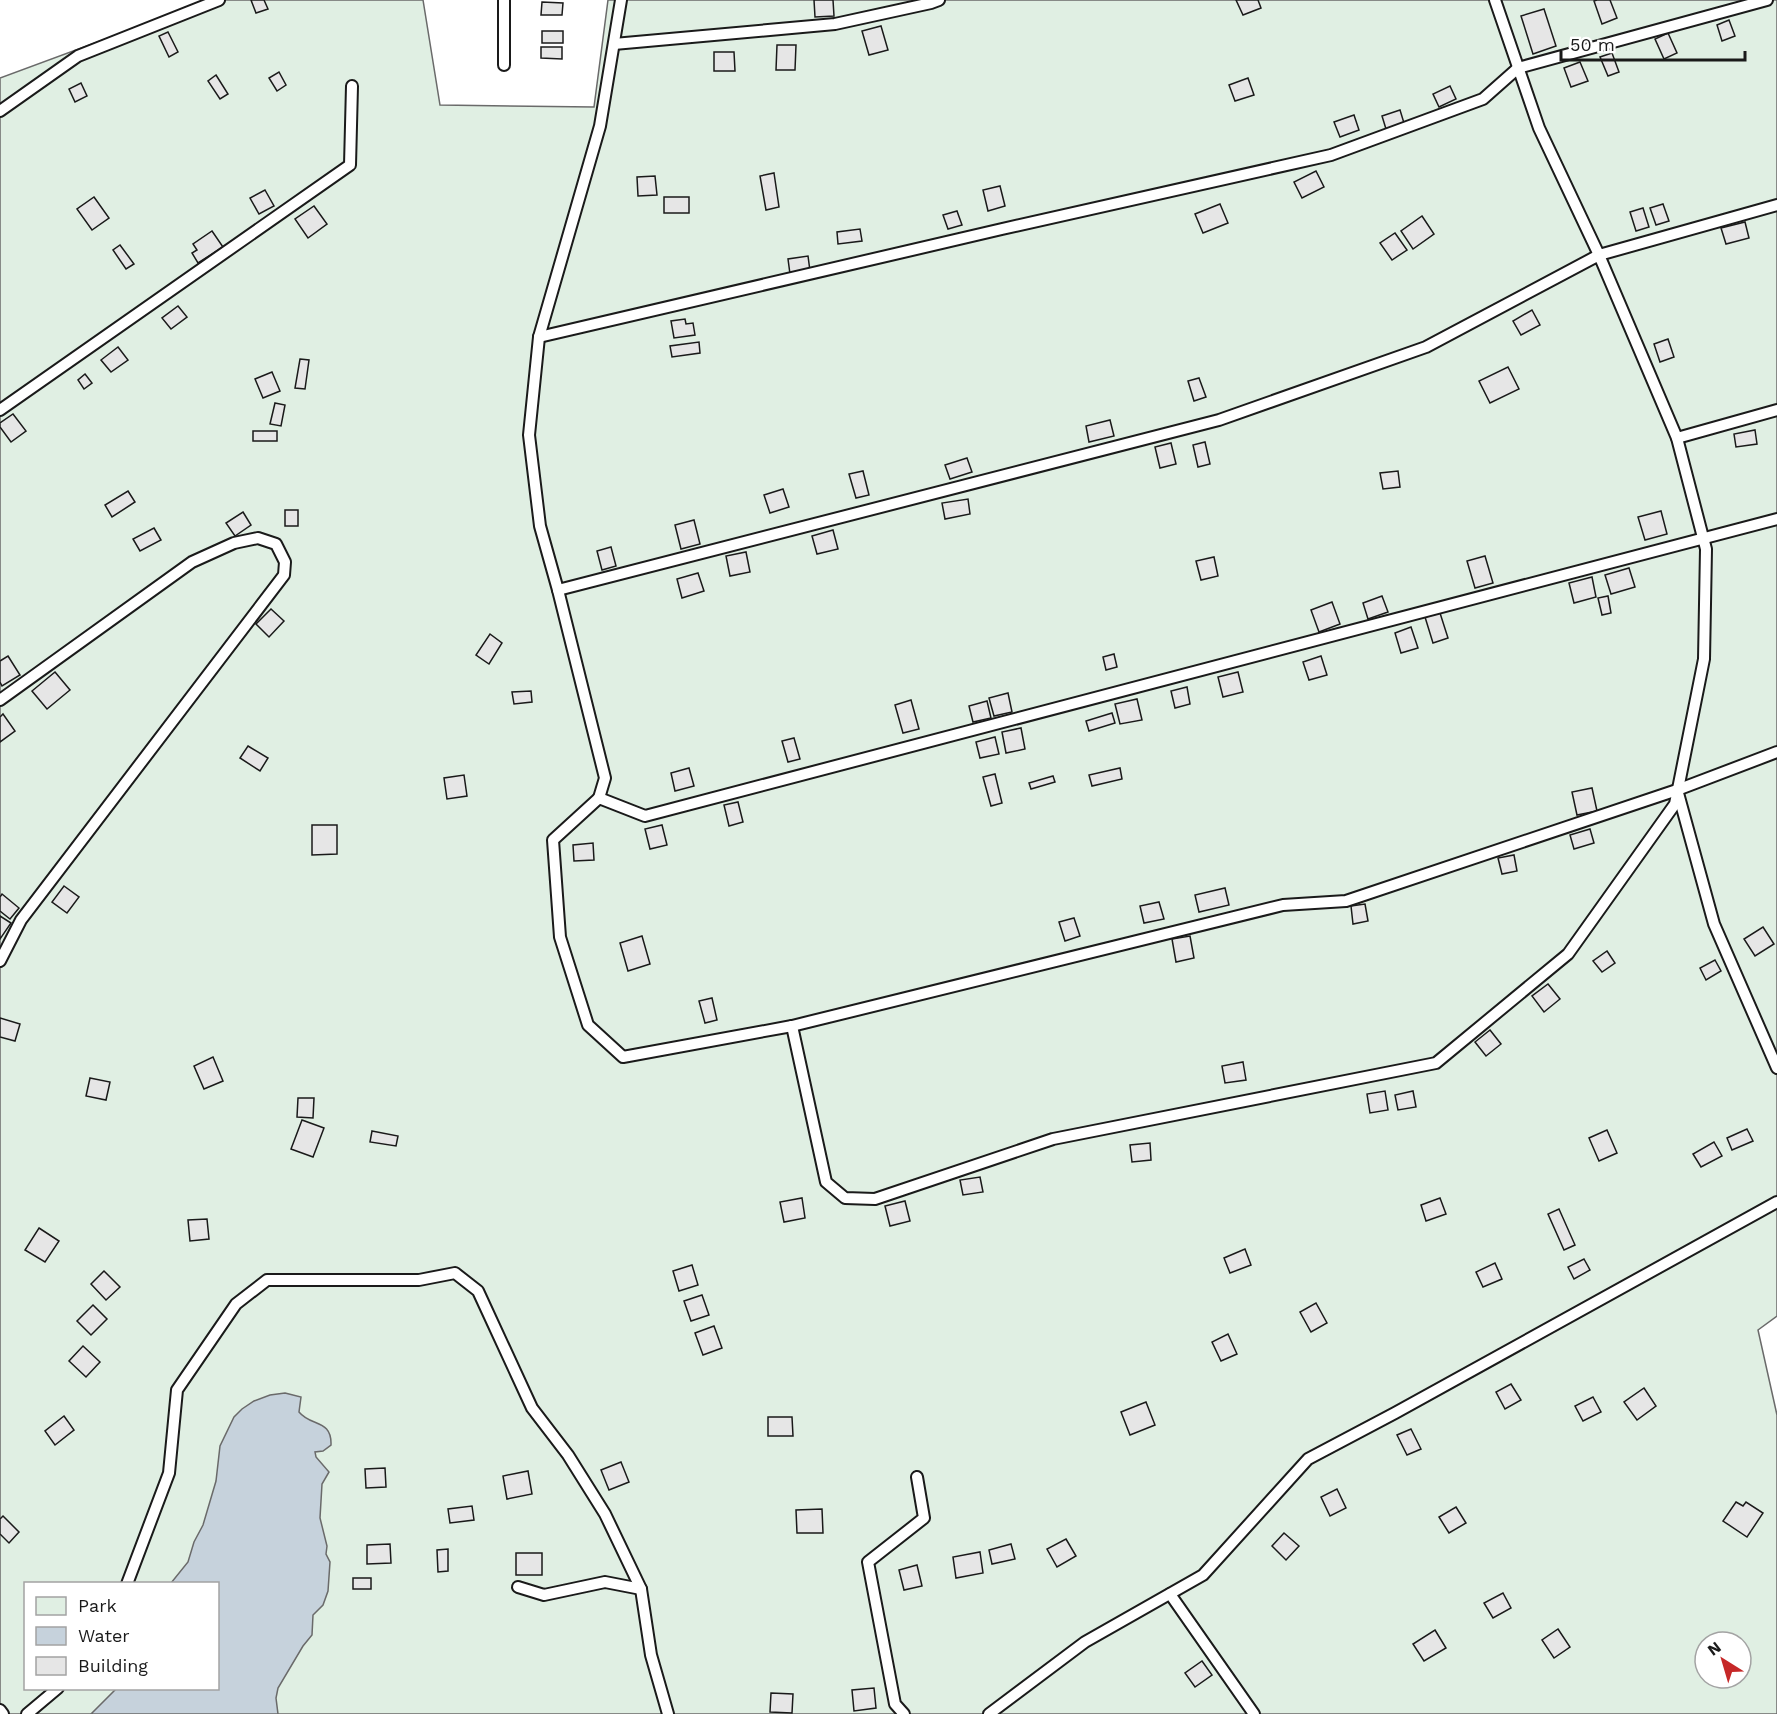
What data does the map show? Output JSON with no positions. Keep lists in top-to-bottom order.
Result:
{
  "legend": ["Park", "Water", "Building"],
  "scale_bar": "50 m",
  "north": "top left"
}
